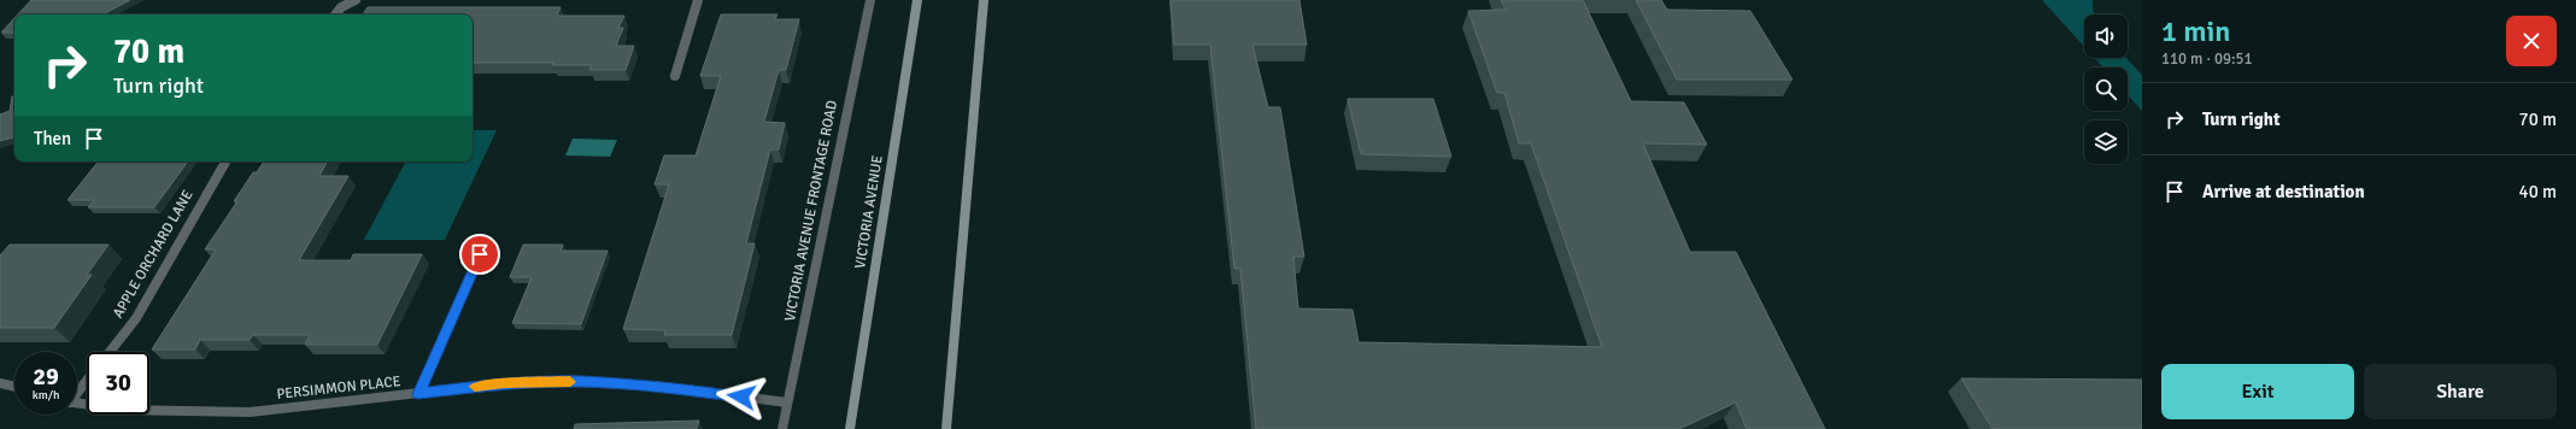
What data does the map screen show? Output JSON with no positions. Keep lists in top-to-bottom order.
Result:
{
  "streets": {
    "main road": ["VICTORIA AVENUE"],
    "street": ["VICTORIA AVENUE FRONTAGE ROAD", "APPLE ORCHARD LANE", "PERSIMMON PLACE"]
  },
  "crossings": [
    ["VICTORIA AVENUE FRONTAGE ROAD", "PERSIMMON PLACE"]
  ],
  "page": {
    "heading": ["1 min", "110 m · 09:51"],
    "turn": ["70 m", "Turn right"],
    "list": [
      {
        "name": "Turn right",
        "value": "70 m"
      },
      {
        "name": "Arrive at destination",
        "value": "40 m"
      }
    ],
    "then": "Then",
    "speed": "29 km/h",
    "limit": "30",
    "buttons": ["Exit", "Share"]
  }
}
